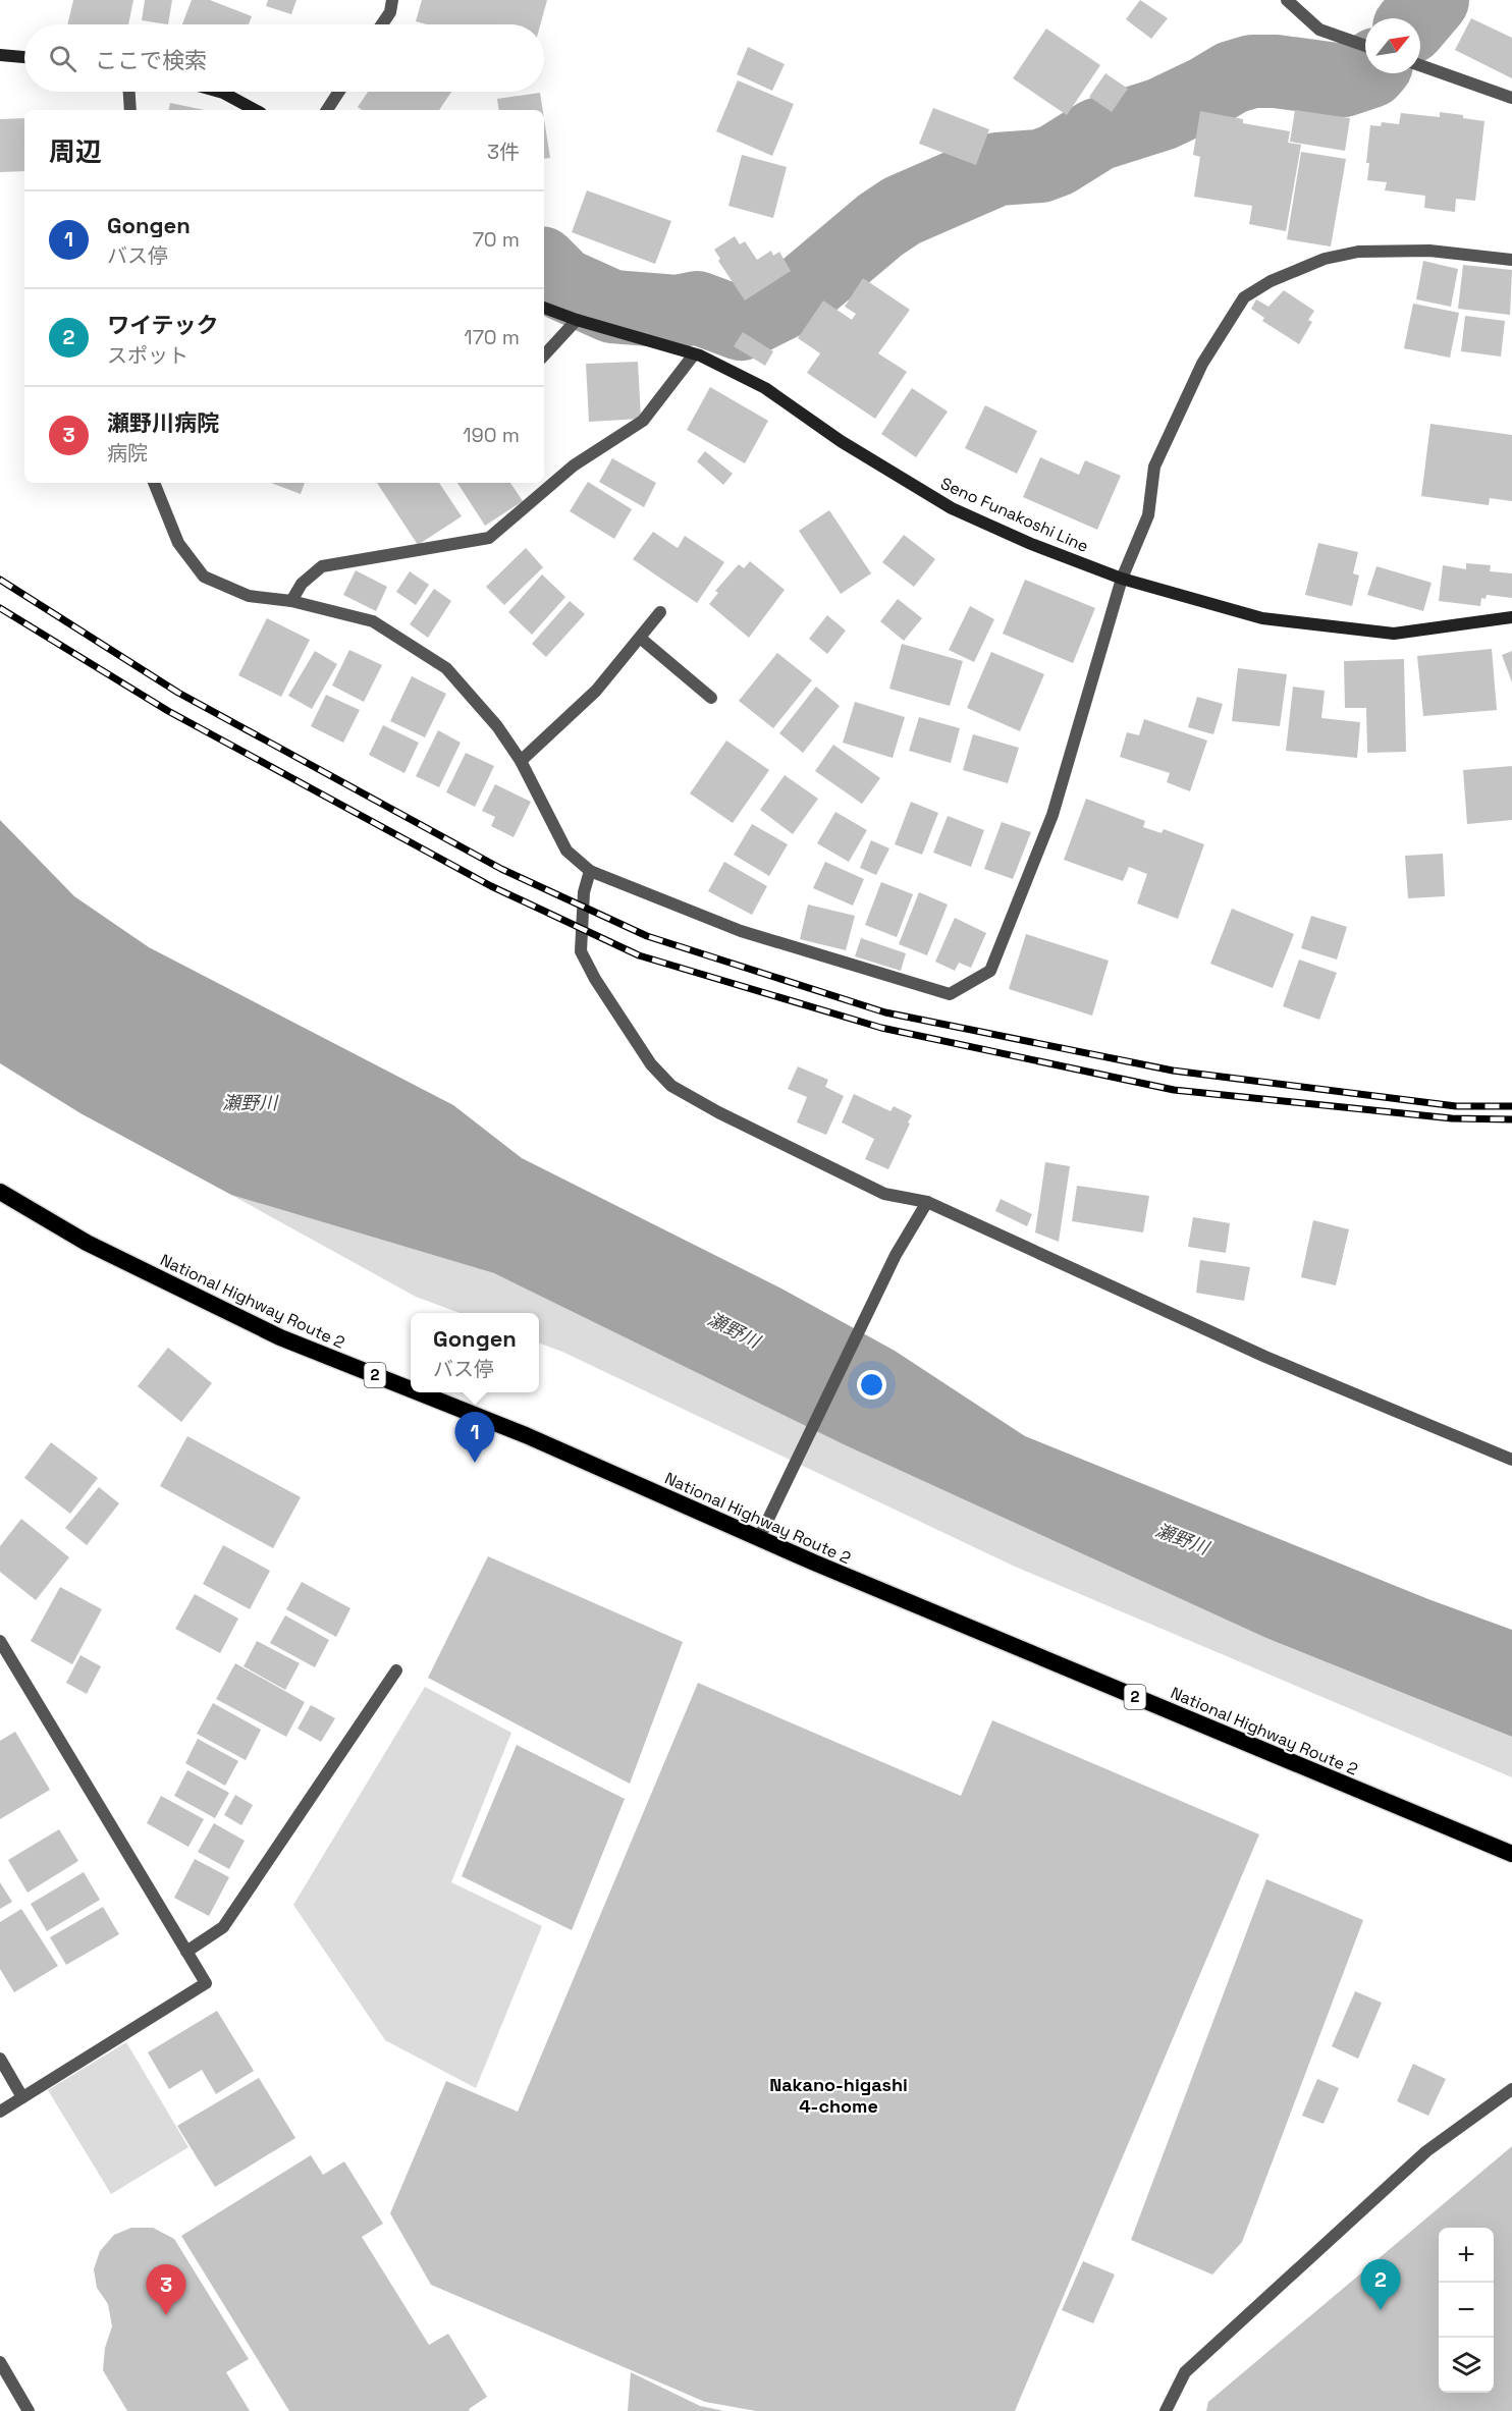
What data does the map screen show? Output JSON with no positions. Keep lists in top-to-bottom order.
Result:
{
  "streets": {
    "highway": ["National Highway Route 2", "2"],
    "main road": ["Seno Funakoshi Line"]
  },
  "districts": ["Nakano-higashi 4-chome"],
  "water": ["瀬野川"],
  "north": "top right",
  "page": {
    "search": "ここで検索",
    "heading": ["周辺", "3件"],
    "list": [
      {
        "mark": "1",
        "name": "Gongen",
        "note": "バス停",
        "value": "70 m"
      },
      {
        "mark": "2",
        "name": "ワイテック",
        "note": "スポット",
        "value": "170 m"
      },
      {
        "mark": "3",
        "name": "瀬野川病院",
        "note": "病院",
        "value": "190 m"
      }
    ],
    "popup": ["Gongen", "バス停"],
    "pins": ["1", "2", "3"],
    "map_buttons": ["+", "−"]
  }
}
